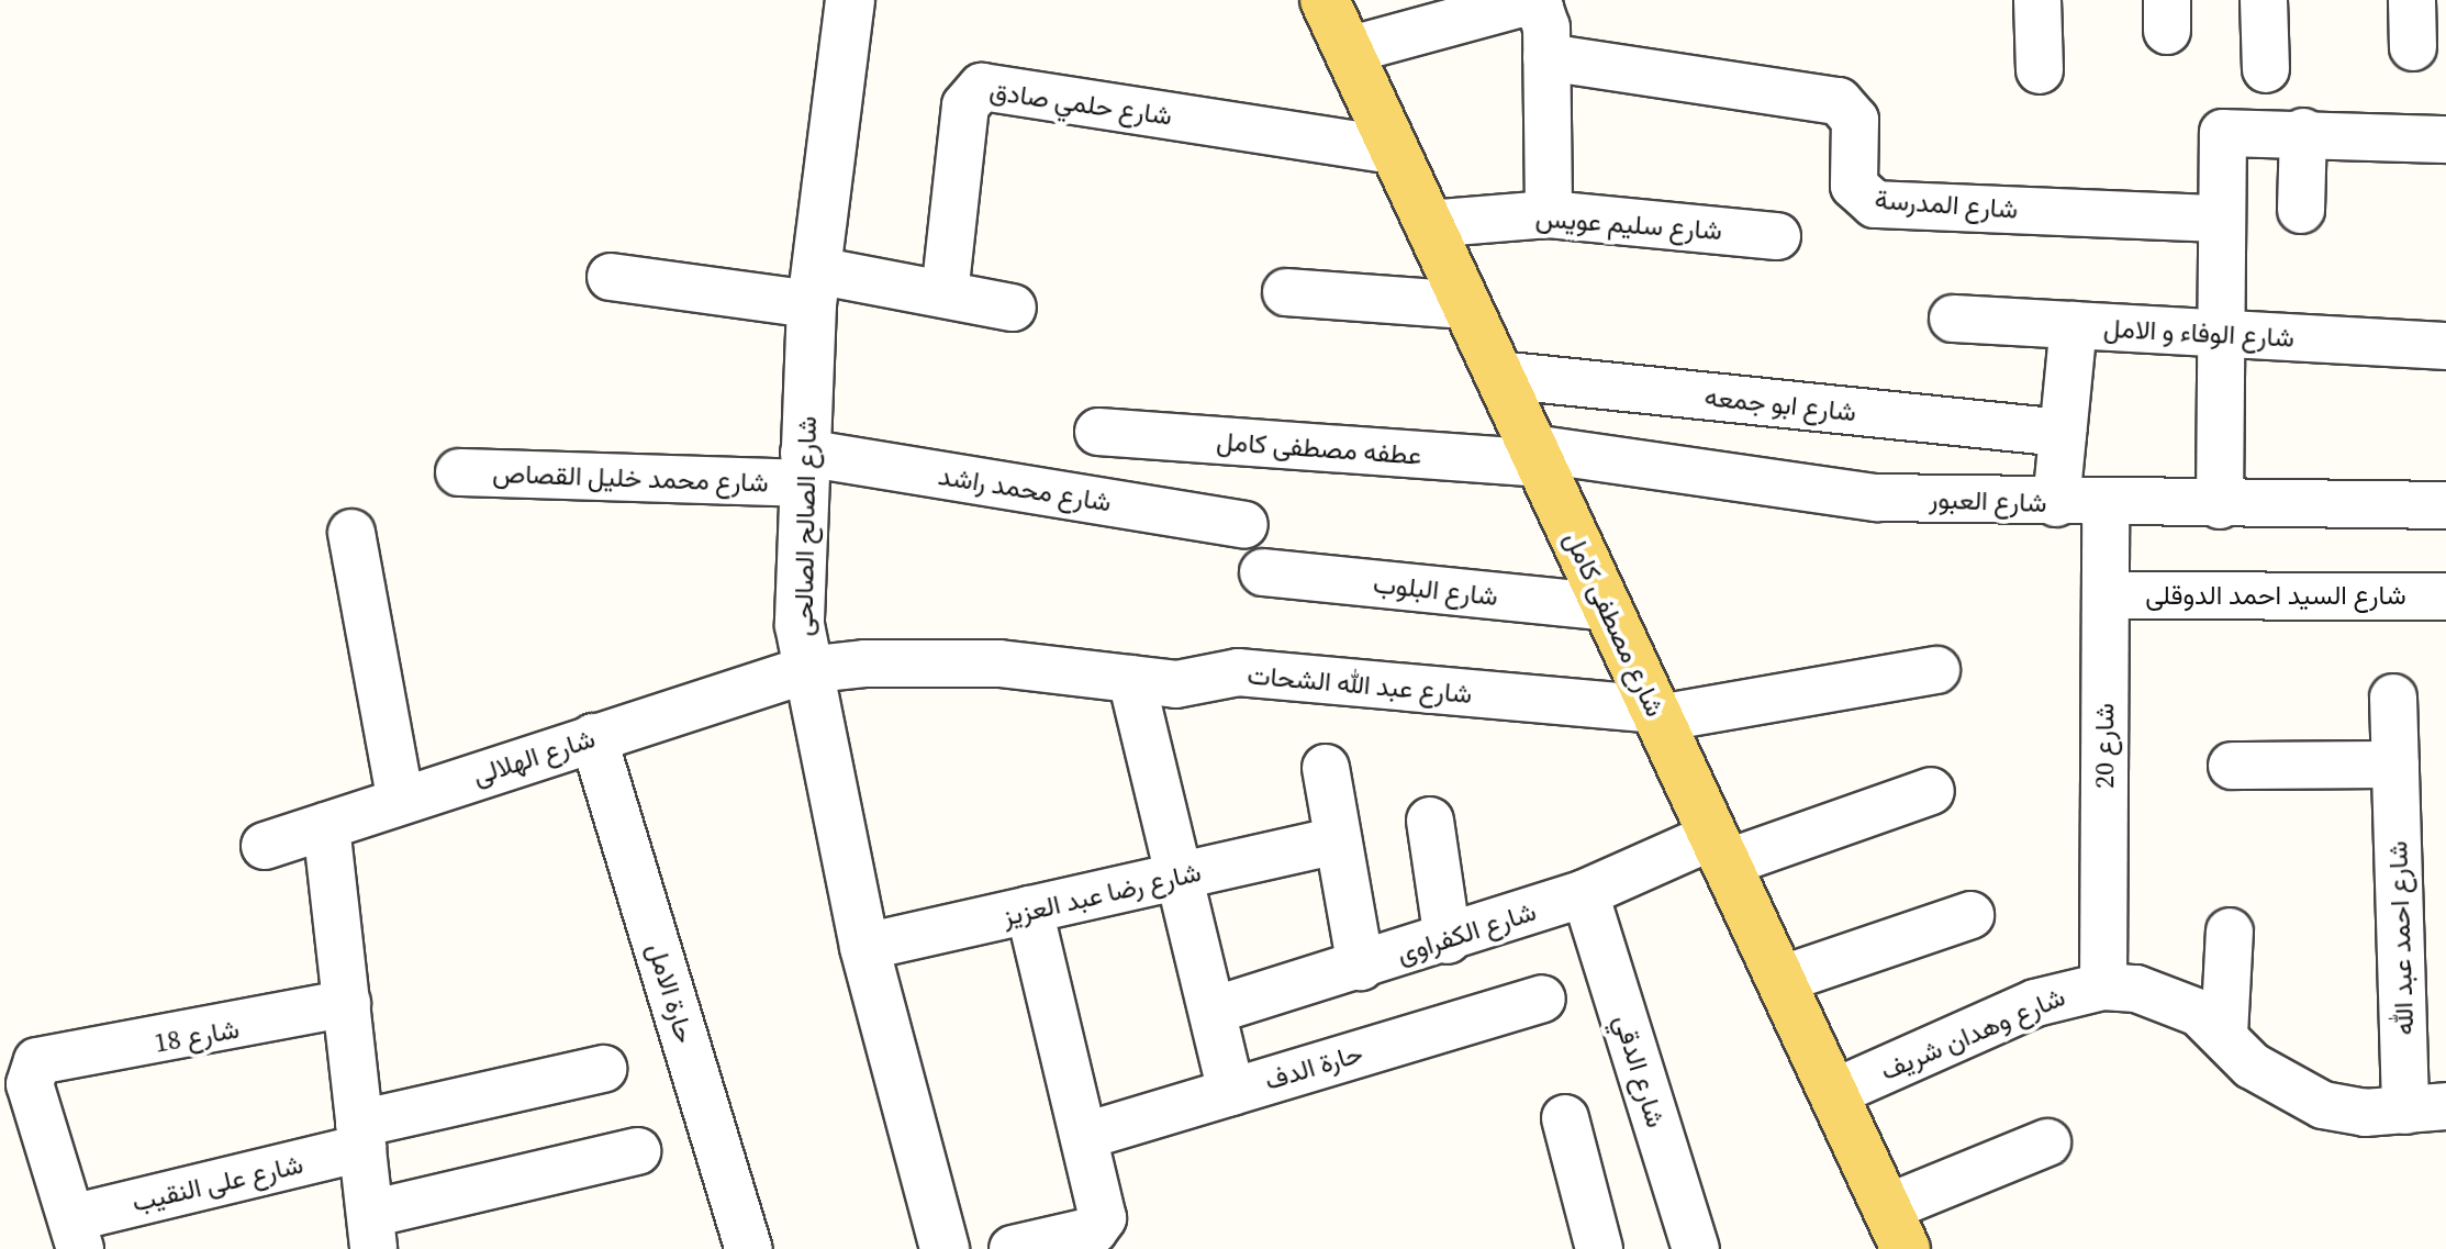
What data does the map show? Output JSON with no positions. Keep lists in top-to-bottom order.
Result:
{
  "streets": {
    "main road": ["شارع مصطفى كامل"],
    "street": [
      "شارع حلمي صادق",
      "شارع المدرسة",
      "شارع سليم عويس",
      "شارع الوفاء و الامل",
      "شارع ابو جمعه",
      "عطفه مصطفى كامل",
      "شارع محمد خليل القصاص",
      "شارع محمد راشد",
      "شارع العبور",
      "شارع الصالح الصالحى",
      "شارع البلوب",
      "شارع السيد احمد الدوقلى",
      "شارع عبد الله الشحات",
      "شارع 20",
      "شارع الهلالى",
      "شارع رضا عبد العزيز",
      "شارع الكفراوى",
      "شارع احمد عبد الله",
      "حارة الامل",
      "شارع وهدان شريف",
      "شارع 18",
      "حارة الدف",
      "شارع الدقي",
      "شارع على النقيب"
    ]
  },
  "crossings": [
    ["شارع حلمي صادق", "شارع مصطفى كامل"],
    ["شارع سليم عويس", "شارع مصطفى كامل"],
    ["شارع ابو جمعه", "شارع مصطفى كامل"],
    ["عطفه مصطفى كامل", "شارع العبور"],
    ["عطفه مصطفى كامل", "شارع مصطفى كامل"],
    ["شارع محمد خليل القصاص", "شارع محمد راشد"],
    ["شارع محمد خليل القصاص", "شارع الصالح الصالحى"],
    ["شارع محمد راشد", "شارع الصالح الصالحى"],
    ["شارع العبور", "شارع مصطفى كامل"],
    ["شارع العبور", "شارع 20"],
    ["شارع الصالح الصالحى", "شارع عبد الله الشحات"],
    ["شارع الصالح الصالحى", "شارع الهلالى"],
    ["شارع الصالح الصالحى", "شارع رضا عبد العزيز"],
    ["شارع البلوب", "شارع مصطفى كامل"],
    ["شارع السيد احمد الدوقلى", "شارع 20"],
    ["شارع مصطفى كامل", "شارع عبد الله الشحات"],
    ["شارع مصطفى كامل", "شارع الكفراوى"],
    ["شارع مصطفى كامل", "شارع وهدان شريف"],
    ["شارع عبد الله الشحات", "شارع الهلالى"],
    ["شارع 20", "شارع وهدان شريف"],
    ["شارع الهلالى", "حارة الامل"],
    ["شارع الكفراوى", "شارع الدقي"],
    ["شارع احمد عبد الله", "شارع وهدان شريف"],
    ["شارع 18", "شارع على النقيب"]
  ]
}
